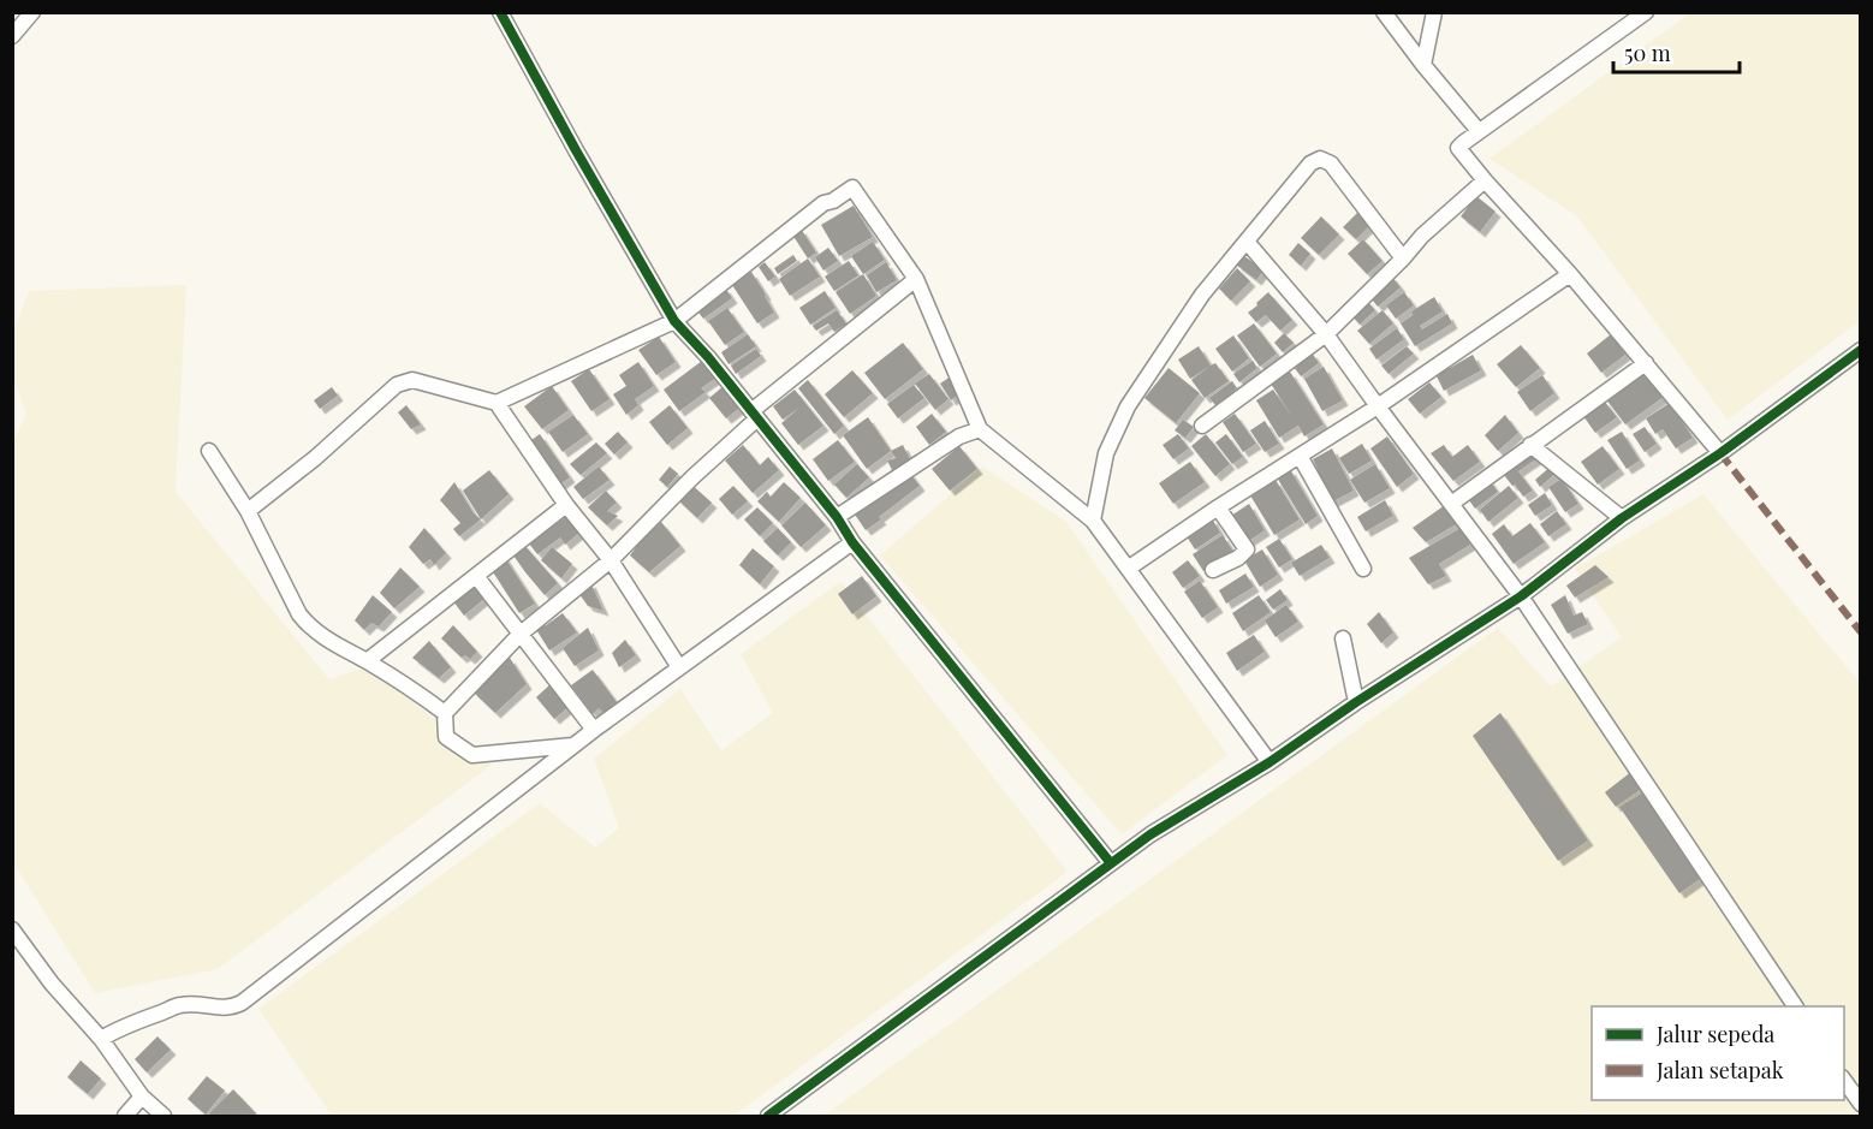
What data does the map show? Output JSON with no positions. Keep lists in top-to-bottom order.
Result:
{
  "legend": ["Jalur sepeda", "Jalan setapak"],
  "scale_bar": "50 m"
}
